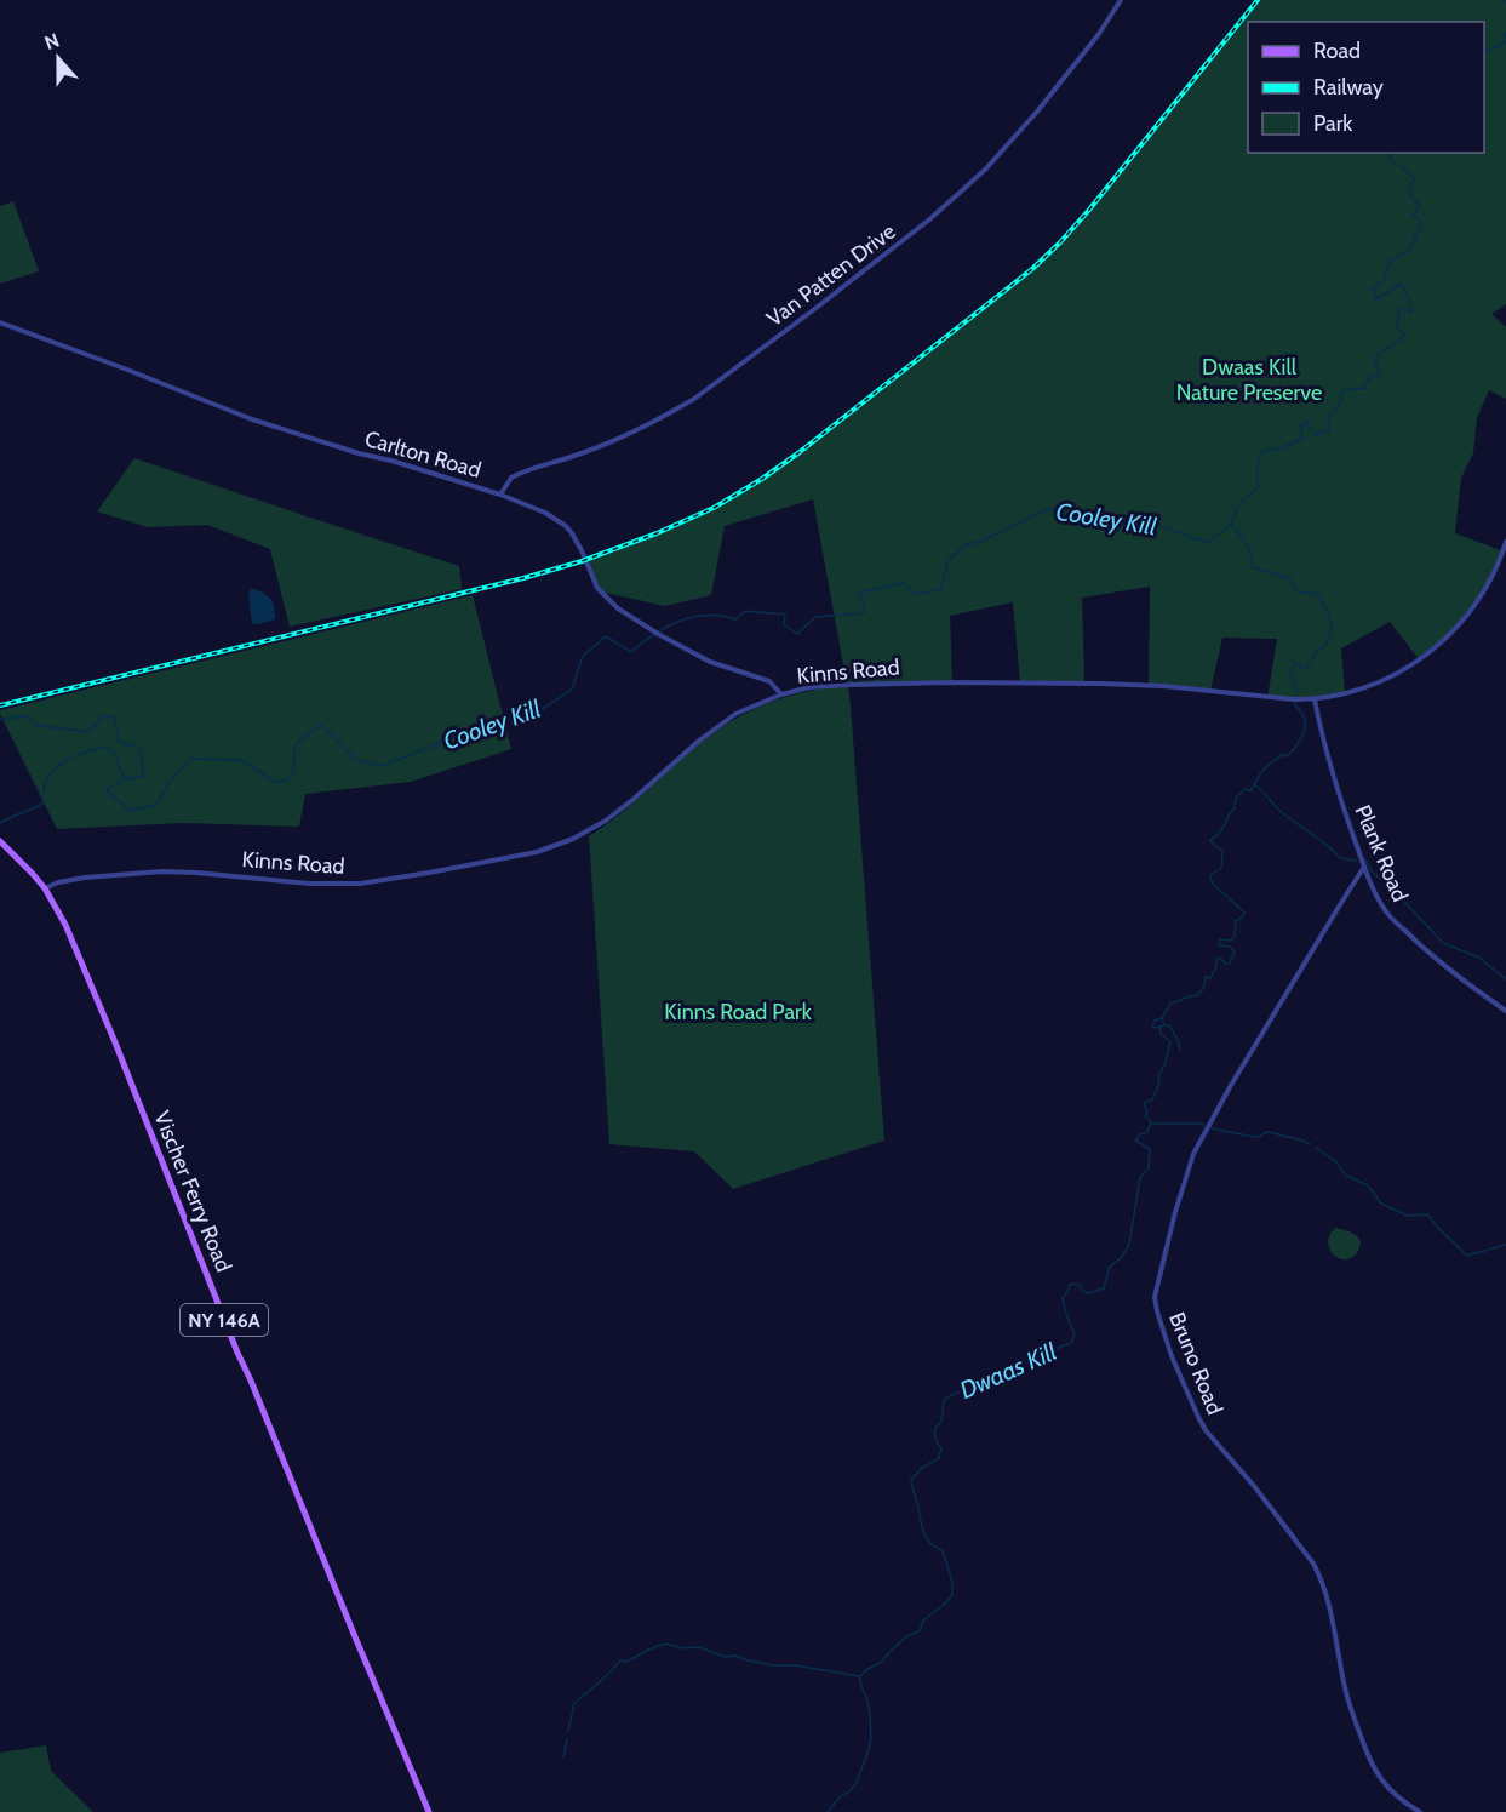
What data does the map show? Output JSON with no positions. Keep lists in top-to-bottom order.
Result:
{
  "streets": {
    "main road": ["Vischer Ferry Road", "NY 146A"],
    "street": [
      "Van Patten Drive",
      "Carlton Road",
      "Kinns Road",
      "Plank Road",
      "Bruno Road"
    ]
  },
  "crossings": [
    ["Van Patten Drive", "Carlton Road"],
    ["Carlton Road", "Kinns Road"],
    ["Kinns Road", "Plank Road"],
    ["Kinns Road", "Vischer Ferry Road"],
    ["Plank Road", "Bruno Road"]
  ],
  "water": ["Cooley Kill", "Dwaas Kill"],
  "parks": ["Dwaas Kill Nature Preserve", "Kinns Road Park"],
  "legend": ["Road", "Railway", "Park"],
  "north": "top"
}
